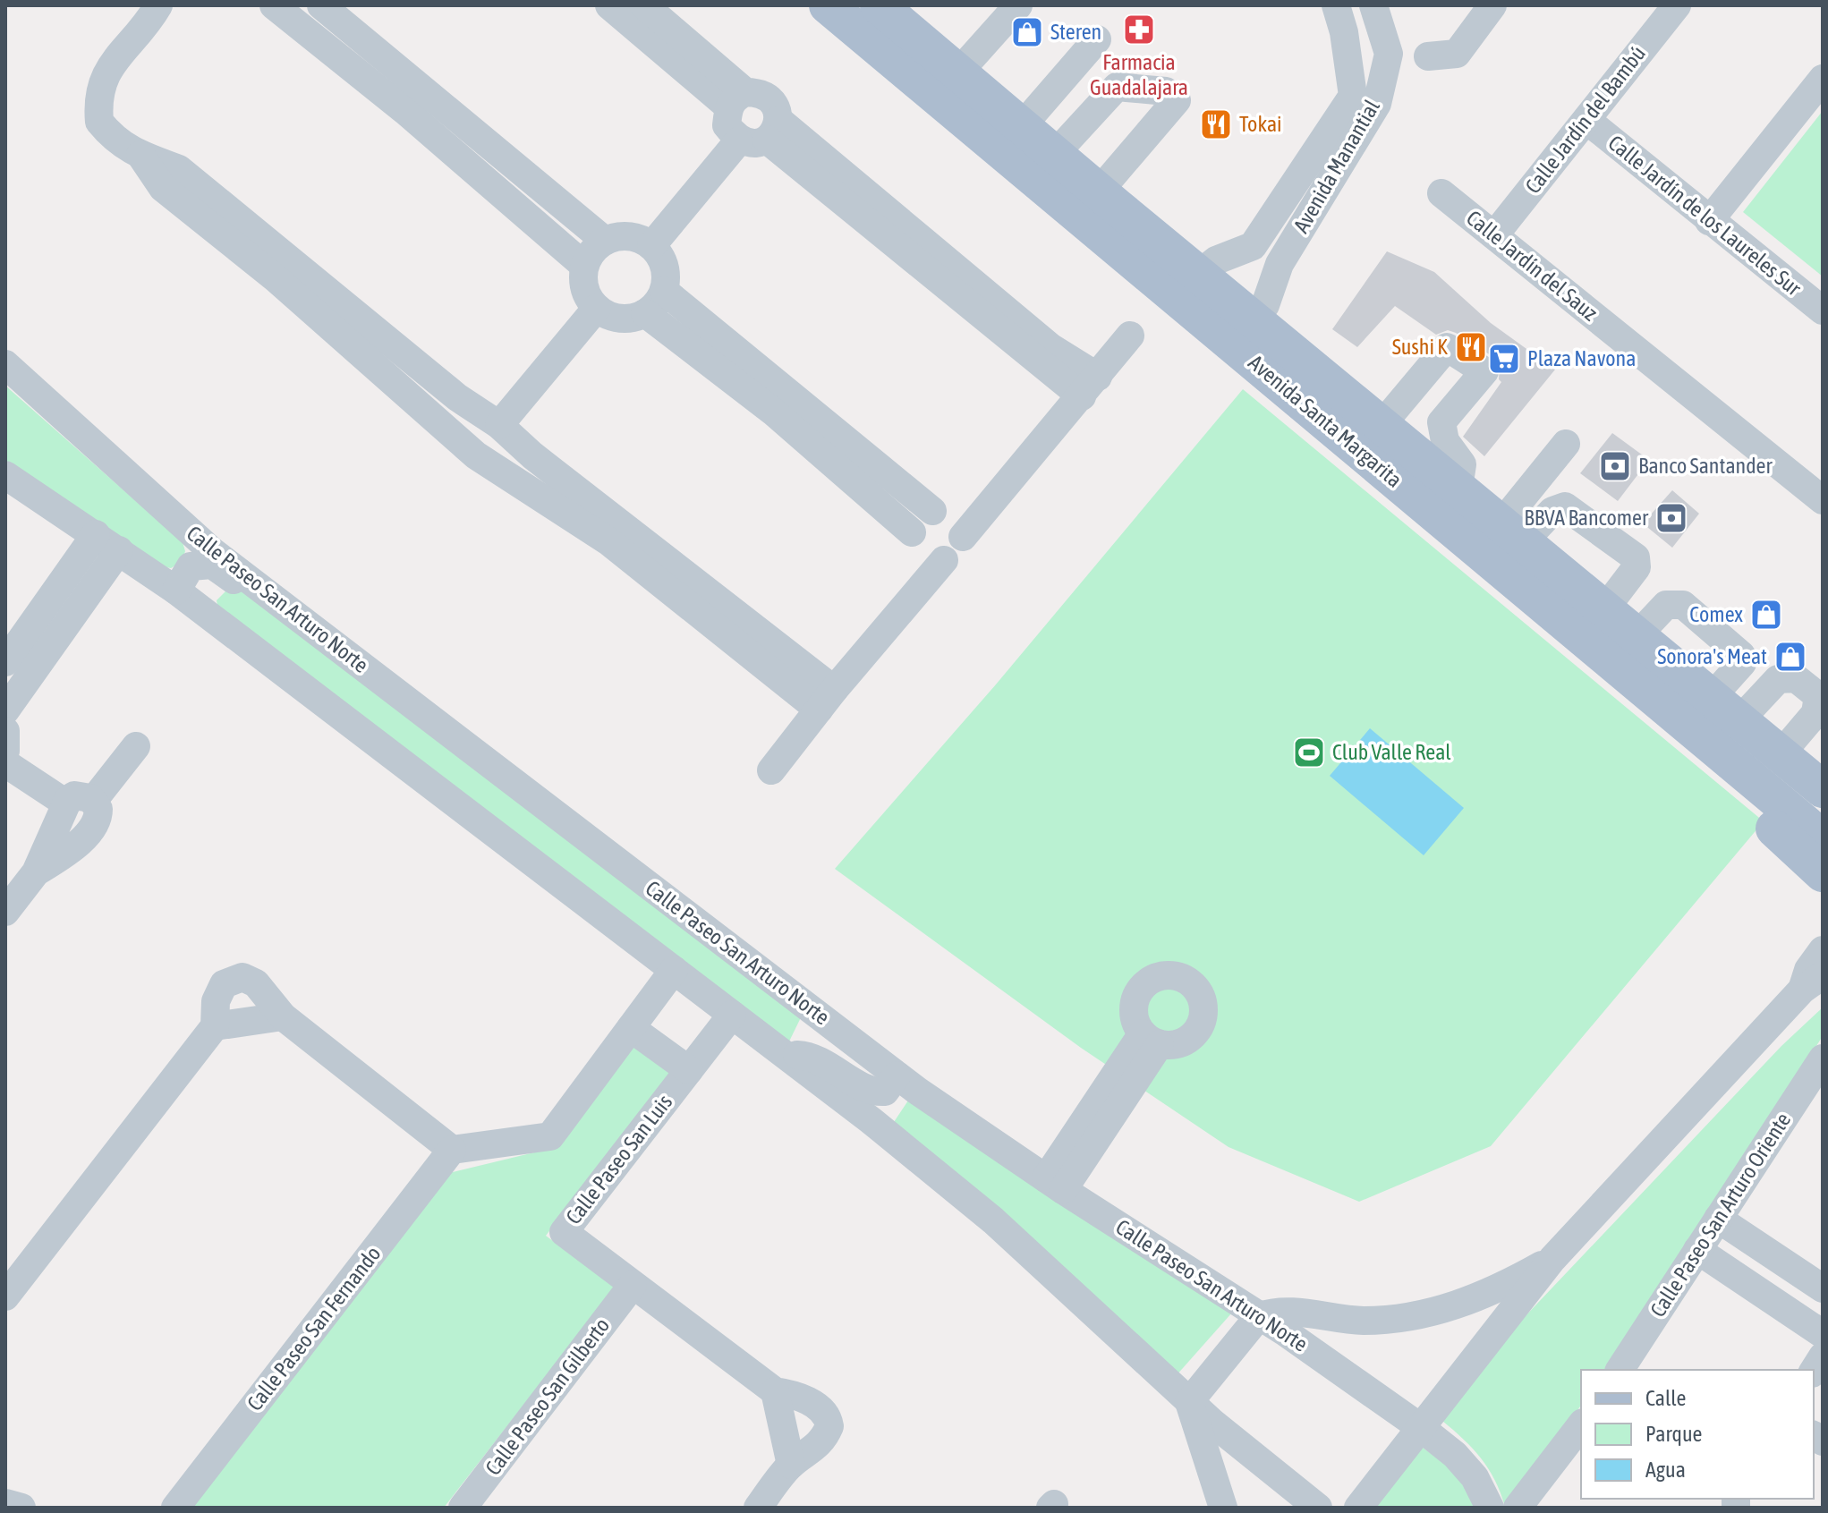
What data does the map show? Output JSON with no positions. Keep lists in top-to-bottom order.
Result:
{
  "streets": {
    "main road": ["Avenida Santa Margarita"],
    "street": [
      "Calle Jardín del Bambú",
      "Avenida Manantial",
      "Calle Jardín de los Laureles Sur",
      "Calle Jardín del Sauz",
      "Calle Paseo San Arturo Norte",
      "Calle Paseo San Luis",
      "Calle Paseo San Arturo Oriente",
      "Calle Paseo San Fernando",
      "Calle Paseo San Gilberto"
    ]
  },
  "crossings": [
    ["Calle Jardín del Bambú", "Calle Jardín de los Laureles Sur"],
    ["Calle Jardín del Bambú", "Calle Jardín del Sauz"],
    ["Avenida Manantial", "Avenida Santa Margarita"],
    ["Calle Paseo San Luis", "Calle Paseo San Gilberto"]
  ],
  "places": {
    "pharmacy": ["Farmacia Guadalajara"],
    "shop": ["Steren", "Comex", "Sonora's Meat"],
    "restaurant": ["Tokai", "Sushi K"],
    "supermarket": ["Plaza Navona"],
    "bank": ["Banco Santander", "BBVA Bancomer"],
    "sports": ["Club Valle Real"]
  },
  "legend": ["Calle", "Parque", "Agua"]
}
